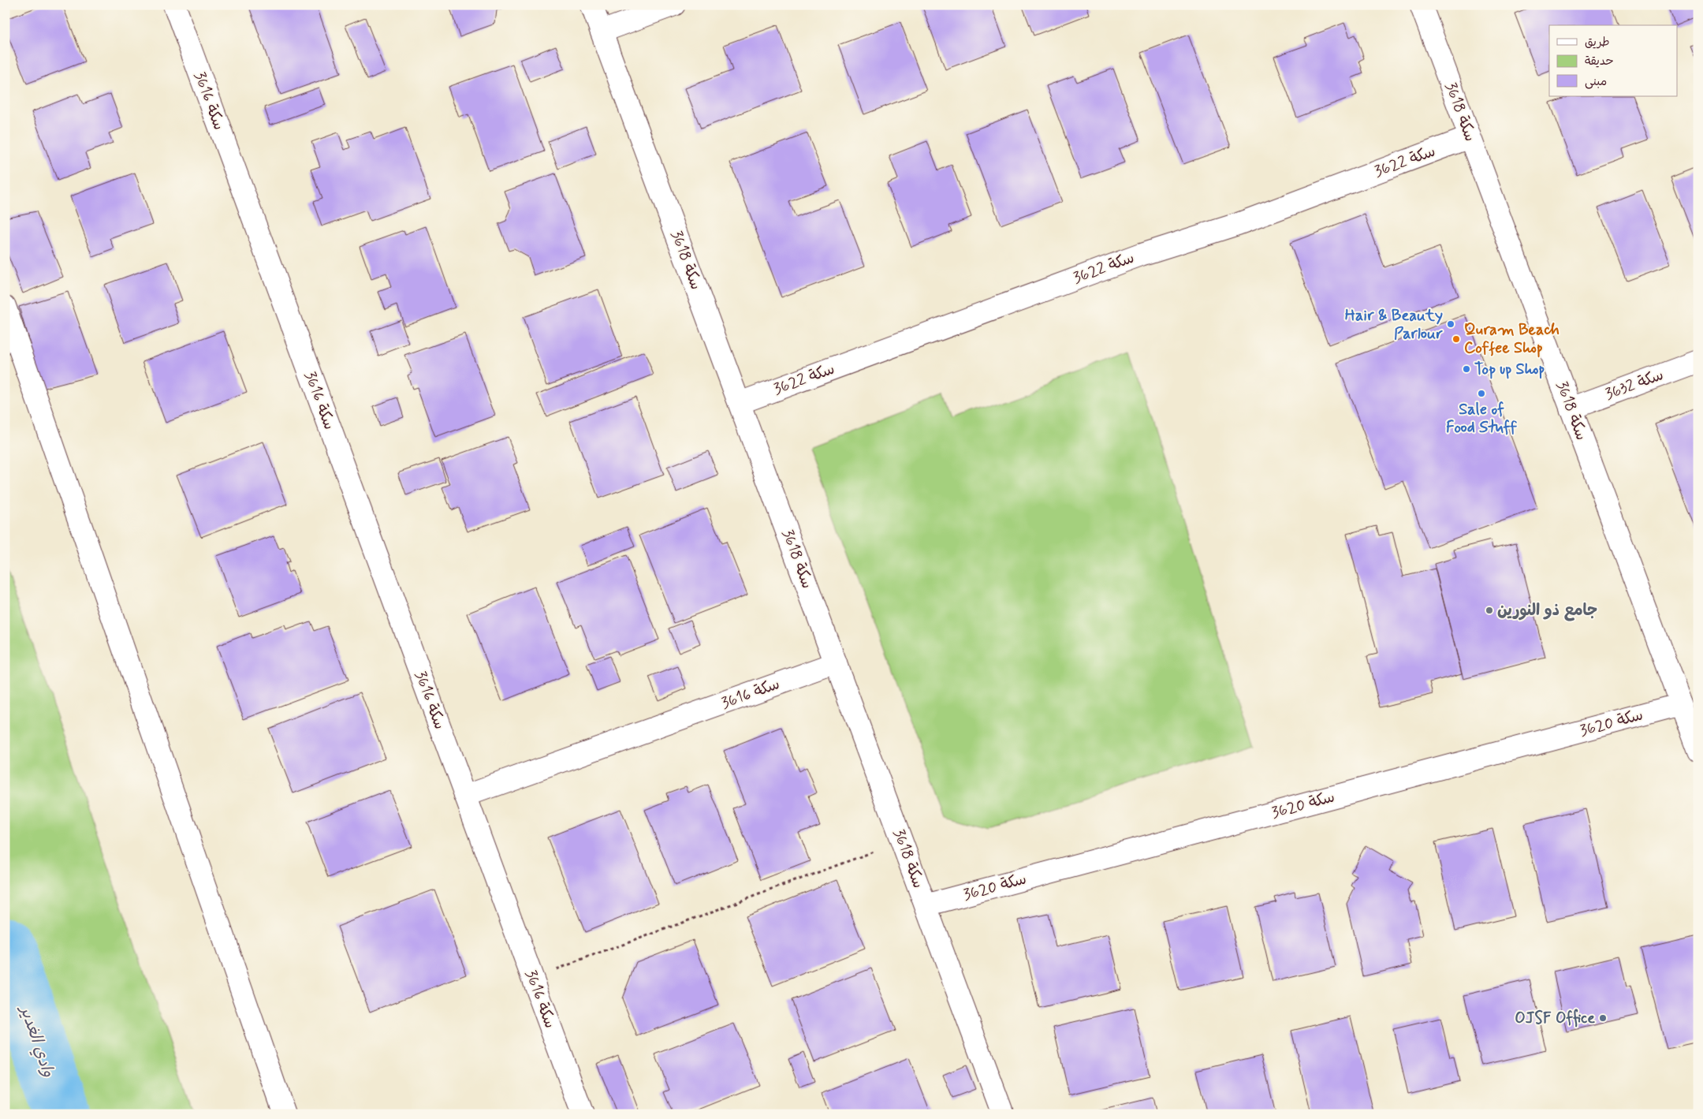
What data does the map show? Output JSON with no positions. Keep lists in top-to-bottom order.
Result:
{
  "streets": {
    "street": [
      "سكة 3616",
      "سكة 3618",
      "سكة 3622",
      "سكة 3632",
      "سكة 3620"
    ]
  },
  "crossings": [
    ["سكة 3616", "سكة 3618"],
    ["سكة 3618", "سكة 3622"],
    ["سكة 3618", "سكة 3632"],
    ["سكة 3618", "سكة 3620"]
  ],
  "water": ["وادي الغدير"],
  "places": [
    "Hair & Beauty Parlour",
    "Quram Beach Coffee Shop",
    "Top up Shop",
    "Sale of Food Stuff",
    "جامع ذو النورين",
    "OJSF Office"
  ],
  "legend": ["طريق", "حديقة", "مبنى"]
}
